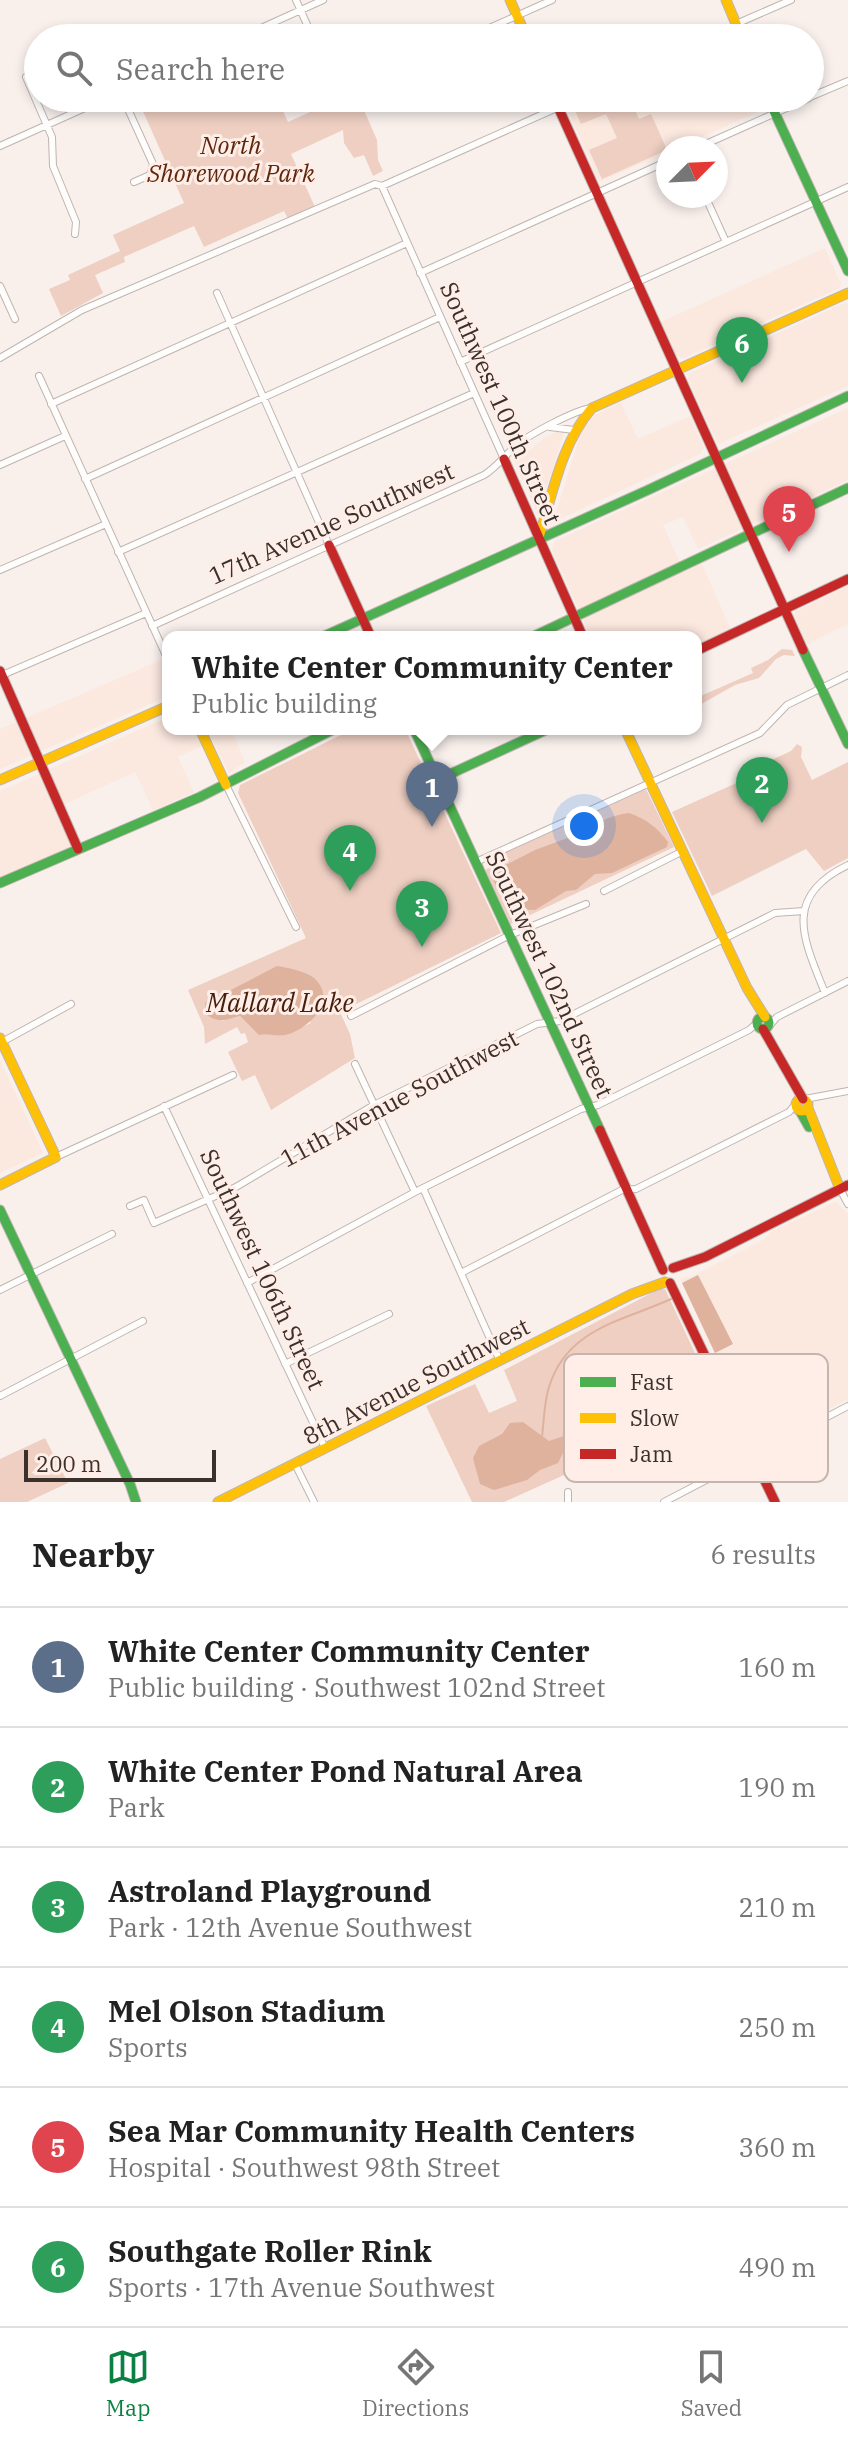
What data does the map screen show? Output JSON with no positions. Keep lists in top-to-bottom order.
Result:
{
  "streets": {
    "street": [
      "Southwest 100th Street",
      "17th Avenue Southwest",
      "Southwest 102nd Street",
      "11th Avenue Southwest",
      "Southwest 106th Street",
      "8th Avenue Southwest"
    ]
  },
  "crossings": [
    ["Southwest 100th Street", "17th Avenue Southwest"],
    ["Southwest 102nd Street", "11th Avenue Southwest"],
    ["Southwest 102nd Street", "8th Avenue Southwest"],
    ["11th Avenue Southwest", "Southwest 106th Street"],
    ["Southwest 106th Street", "8th Avenue Southwest"]
  ],
  "water": ["Mallard Lake"],
  "parks": ["North Shorewood Park"],
  "legend": ["Fast", "Slow", "Jam"],
  "scale_bar": "200 m",
  "north": "top right",
  "page": {
    "search": "Search here",
    "pins": [
      "6",
      "5",
      "2",
      "1",
      "4",
      "3"
    ],
    "popup": ["White Center Community Center", "Public building"],
    "scale": "200 m",
    "heading": ["Nearby", "6 results"],
    "list": [
      {
        "mark": "1",
        "name": "White Center Community Center",
        "note": "Public building · Southwest 102nd Street",
        "value": "160 m"
      },
      {
        "mark": "2",
        "name": "White Center Pond Natural Area",
        "note": "Park",
        "value": "190 m"
      },
      {
        "mark": "3",
        "name": "Astroland Playground",
        "note": "Park · 12th Avenue Southwest",
        "value": "210 m"
      },
      {
        "mark": "4",
        "name": "Mel Olson Stadium",
        "note": "Sports",
        "value": "250 m"
      },
      {
        "mark": "5",
        "name": "Sea Mar Community Health Centers",
        "note": "Hospital · Southwest 98th Street",
        "value": "360 m"
      },
      {
        "mark": "6",
        "name": "Southgate Roller Rink",
        "note": "Sports · 17th Avenue Southwest",
        "value": "490 m"
      }
    ],
    "nav": ["Map", "Directions", "Saved"]
  }
}
